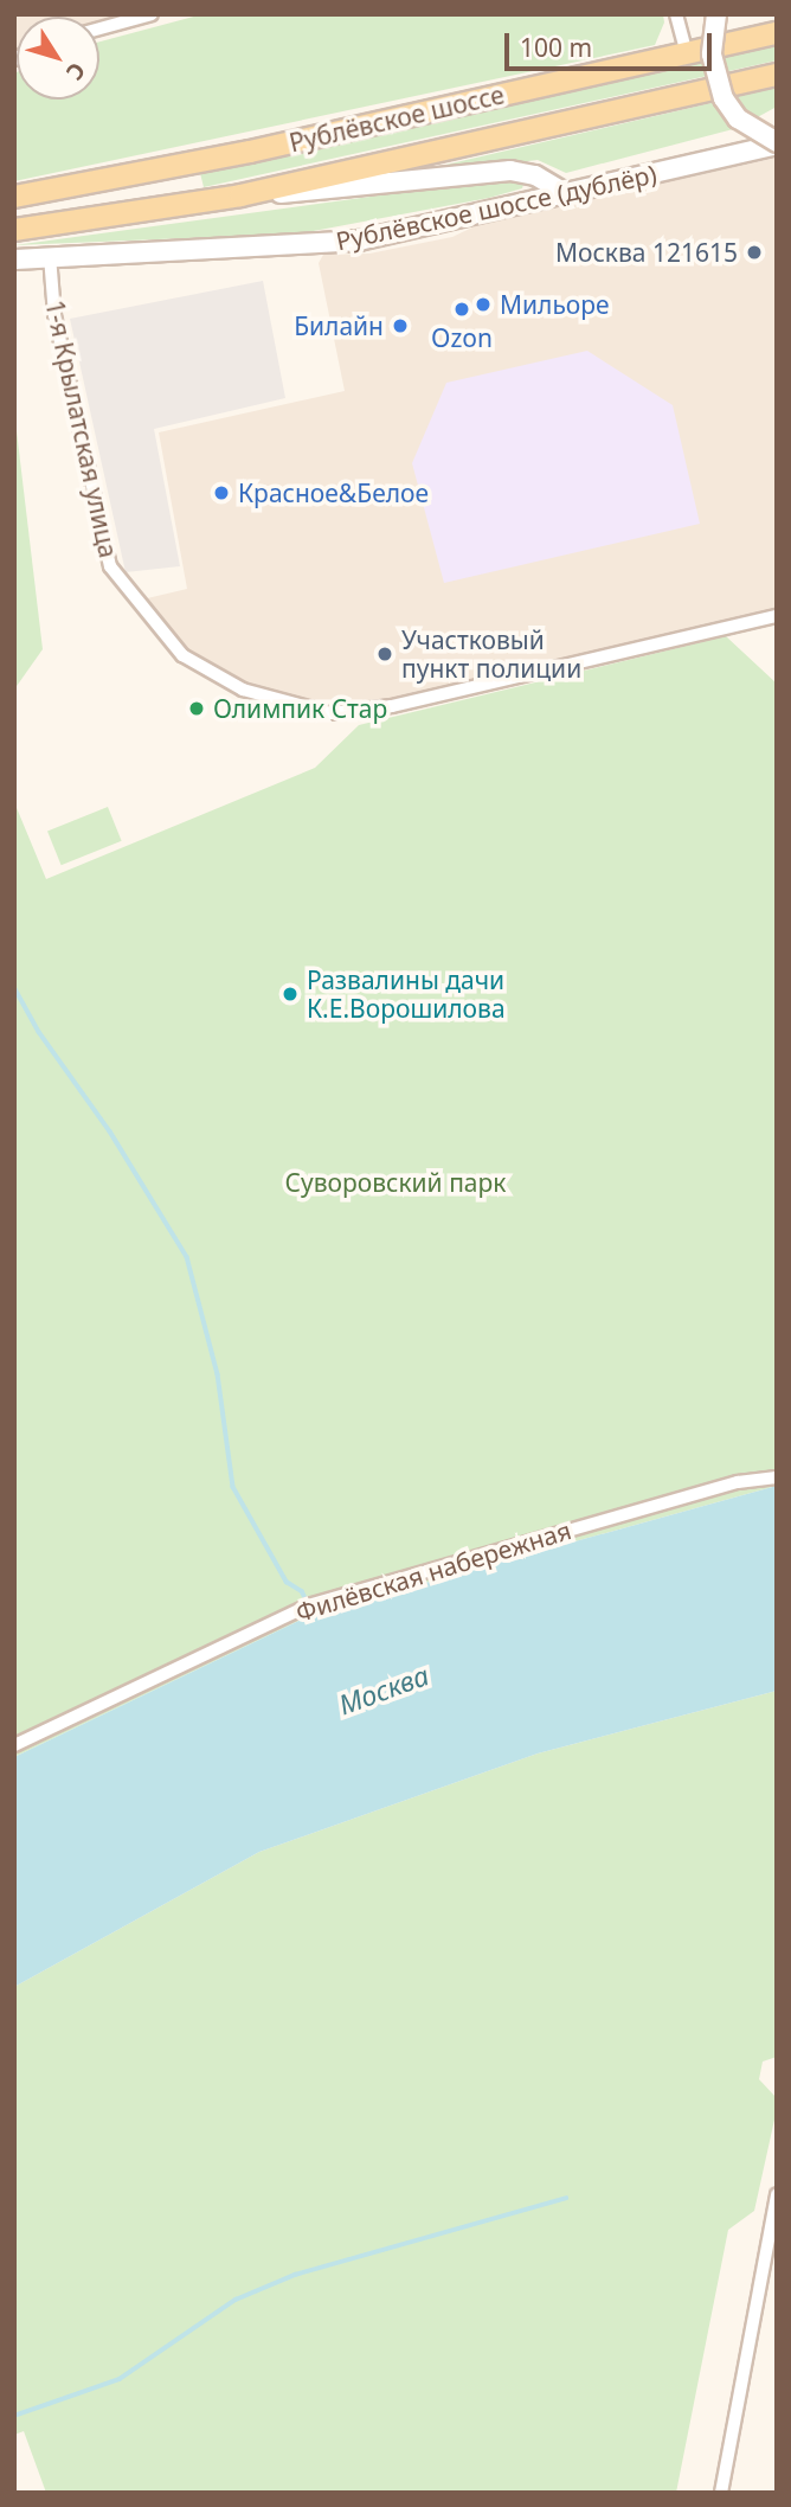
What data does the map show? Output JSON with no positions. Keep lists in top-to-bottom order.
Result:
{
  "streets": {
    "main road": ["Рублёвское шоссе", "Рублёвское шоссе (дублёр)"],
    "street": ["1-я Крылатская улица", "Филёвская набережная"]
  },
  "crossings": [
    ["Рублёвское шоссе (дублёр)", "1-я Крылатская улица"]
  ],
  "water": ["Москва"],
  "parks": ["Суворовский парк"],
  "places": [
    "Москва 121615",
    "Мильоре",
    "Ozon",
    "Билайн",
    "Красное&Белое",
    "Участковый пункт полиции",
    "Олимпик Стар",
    "Развалины дачи К.Е.Ворошилова"
  ],
  "scale_bar": "100 m",
  "north": "bottom right"
}
